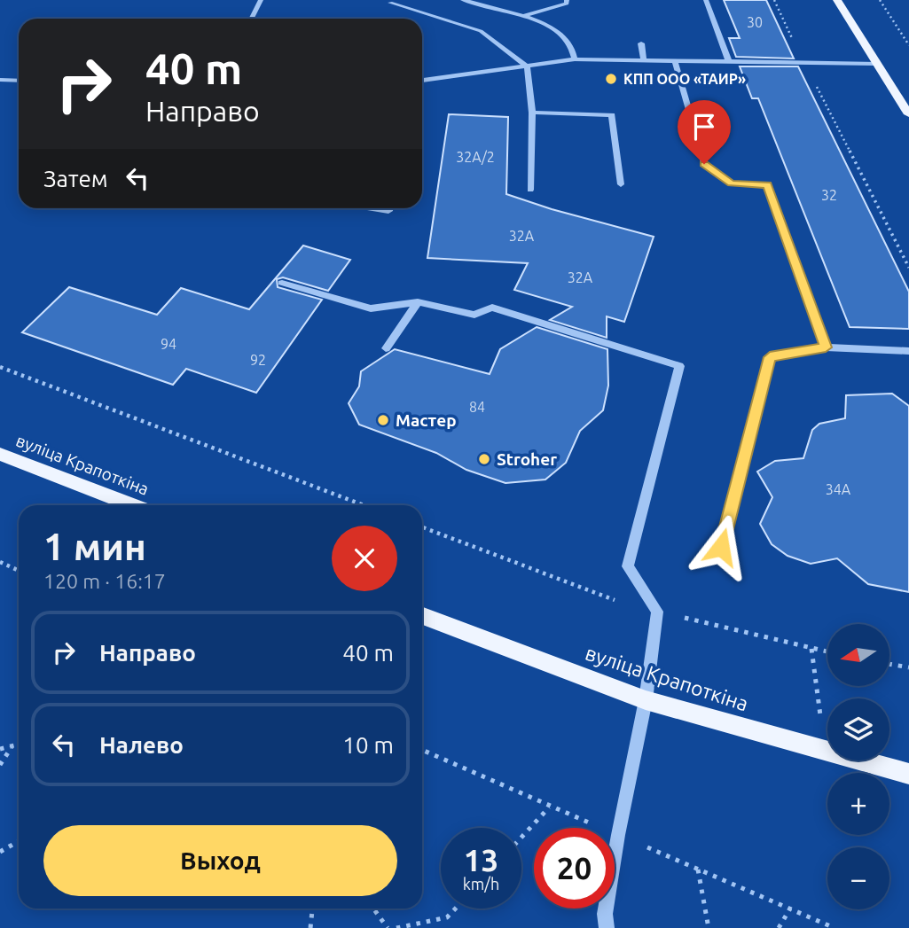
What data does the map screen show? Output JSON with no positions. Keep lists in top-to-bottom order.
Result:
{
  "streets": {
    "main road": ["вуліца Крапоткіна"]
  },
  "places": ["КПП ООО «ТАИР»", "Мастер", "Stroher"],
  "house_numbers": [
    "30",
    "32А/2",
    "32",
    "32А",
    "32А",
    "94",
    "92",
    "84",
    "34А"
  ],
  "north": "left",
  "page": {
    "turn": ["40 m", "Направо"],
    "then": "Затем",
    "heading": ["1 мин", "120 m · 16:17"],
    "list": [
      {
        "name": "Направо",
        "value": "40 m"
      },
      {
        "name": "Налево",
        "value": "10 m"
      }
    ],
    "map_buttons": ["+", "−"],
    "buttons": "Выход",
    "speed": "13 km/h",
    "limit": "20"
  }
}
